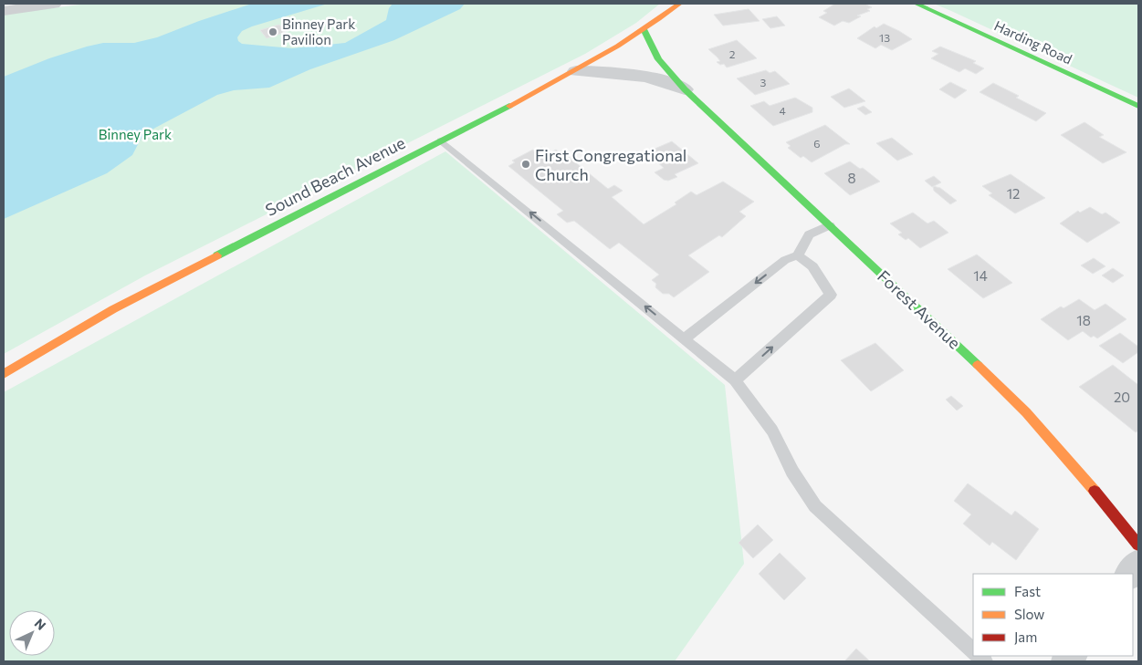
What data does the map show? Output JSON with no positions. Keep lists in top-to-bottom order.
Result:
{
  "streets": {
    "street": ["Harding Road", "Sound Beach Avenue", "Forest Avenue"]
  },
  "crossings": [
    ["Sound Beach Avenue", "Forest Avenue"]
  ],
  "parks": ["Binney Park"],
  "places": ["Binney Park Pavilion", "First Congregational Church"],
  "house_numbers": [
    "13",
    "2",
    "3",
    "4",
    "6",
    "8",
    "12",
    "14",
    "18",
    "20"
  ],
  "legend": ["Fast", "Slow", "Jam"],
  "north": "top right"
}
